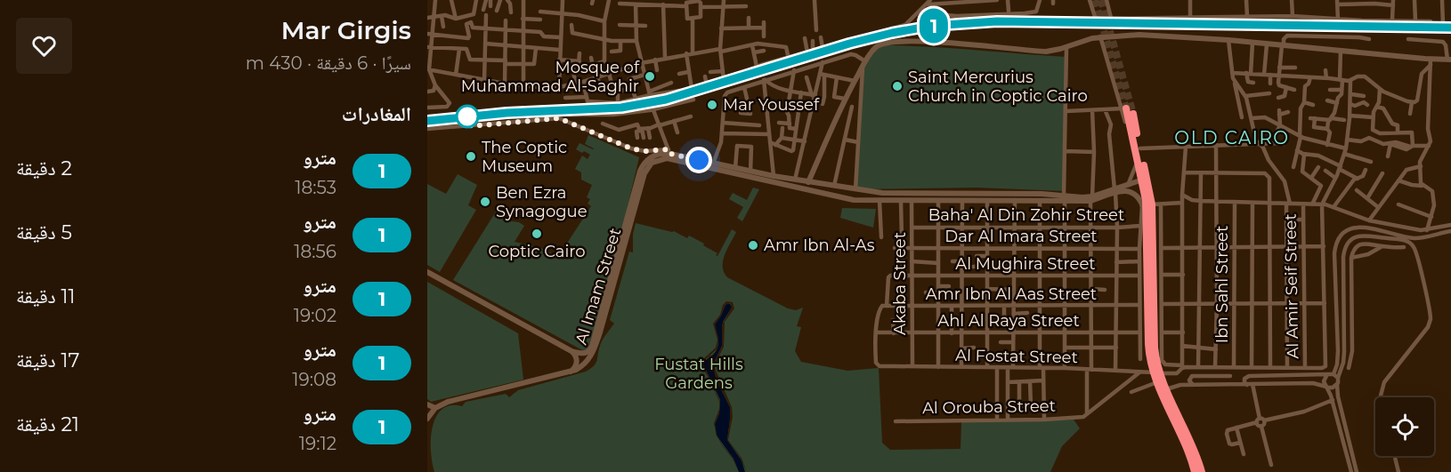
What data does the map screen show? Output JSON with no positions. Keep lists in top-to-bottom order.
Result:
{
  "streets": {
    "main road": ["Al Imam Street"],
    "street": [
      "Baha' Al Din Zohir Street",
      "Dar Al Imara Street",
      "Al Mughira Street",
      "Akaba Street",
      "Ibn Sahl Street",
      "Al Amir Seif Street",
      "Amr Ibn Al Aas Street",
      "Ahl Al Raya Street",
      "Al Fostat Street",
      "Al Orouba Street"
    ]
  },
  "crossings": [
    ["Baha' Al Din Zohir Street", "Akaba Street"],
    ["Dar Al Imara Street", "Akaba Street"],
    ["Al Mughira Street", "Akaba Street"],
    ["Akaba Street", "Amr Ibn Al Aas Street"],
    ["Akaba Street", "Ahl Al Raya Street"],
    ["Akaba Street", "Al Fostat Street"],
    ["Ibn Sahl Street", "Al Fostat Street"],
    ["Al Amir Seif Street", "Al Fostat Street"],
    ["Ahl Al Raya Street", "Al Fostat Street"]
  ],
  "districts": ["OLD CAIRO"],
  "parks": ["Fustat Hills Gardens"],
  "places": [
    "Mosque of Muhammad Al-Saghir",
    "Saint Mercurius Church in Coptic Cairo",
    "Mar Youssef",
    "The Coptic Museum",
    "Ben Ezra Synagogue",
    "Coptic Cairo",
    "Amr Ibn Al-As"
  ],
  "lines": ["metro line 1"],
  "page": {
    "on_map": "1",
    "heading": [
      ["Mar Girgis", "سيرًا · 6 دقيقة · 430 m"],
      "المغادرات"
    ],
    "list": [
      {
        "mark": "1",
        "name": "مترو",
        "note": "18:53",
        "value": "2 دقيقة"
      },
      {
        "mark": "1",
        "name": "مترو",
        "note": "18:56",
        "value": "5 دقيقة"
      },
      {
        "mark": "1",
        "name": "مترو",
        "note": "19:02",
        "value": "11 دقيقة"
      },
      {
        "mark": "1",
        "name": "مترو",
        "note": "19:08",
        "value": "17 دقيقة"
      },
      {
        "mark": "1",
        "name": "مترو",
        "note": "19:12",
        "value": "21 دقيقة"
      }
    ]
  }
}
